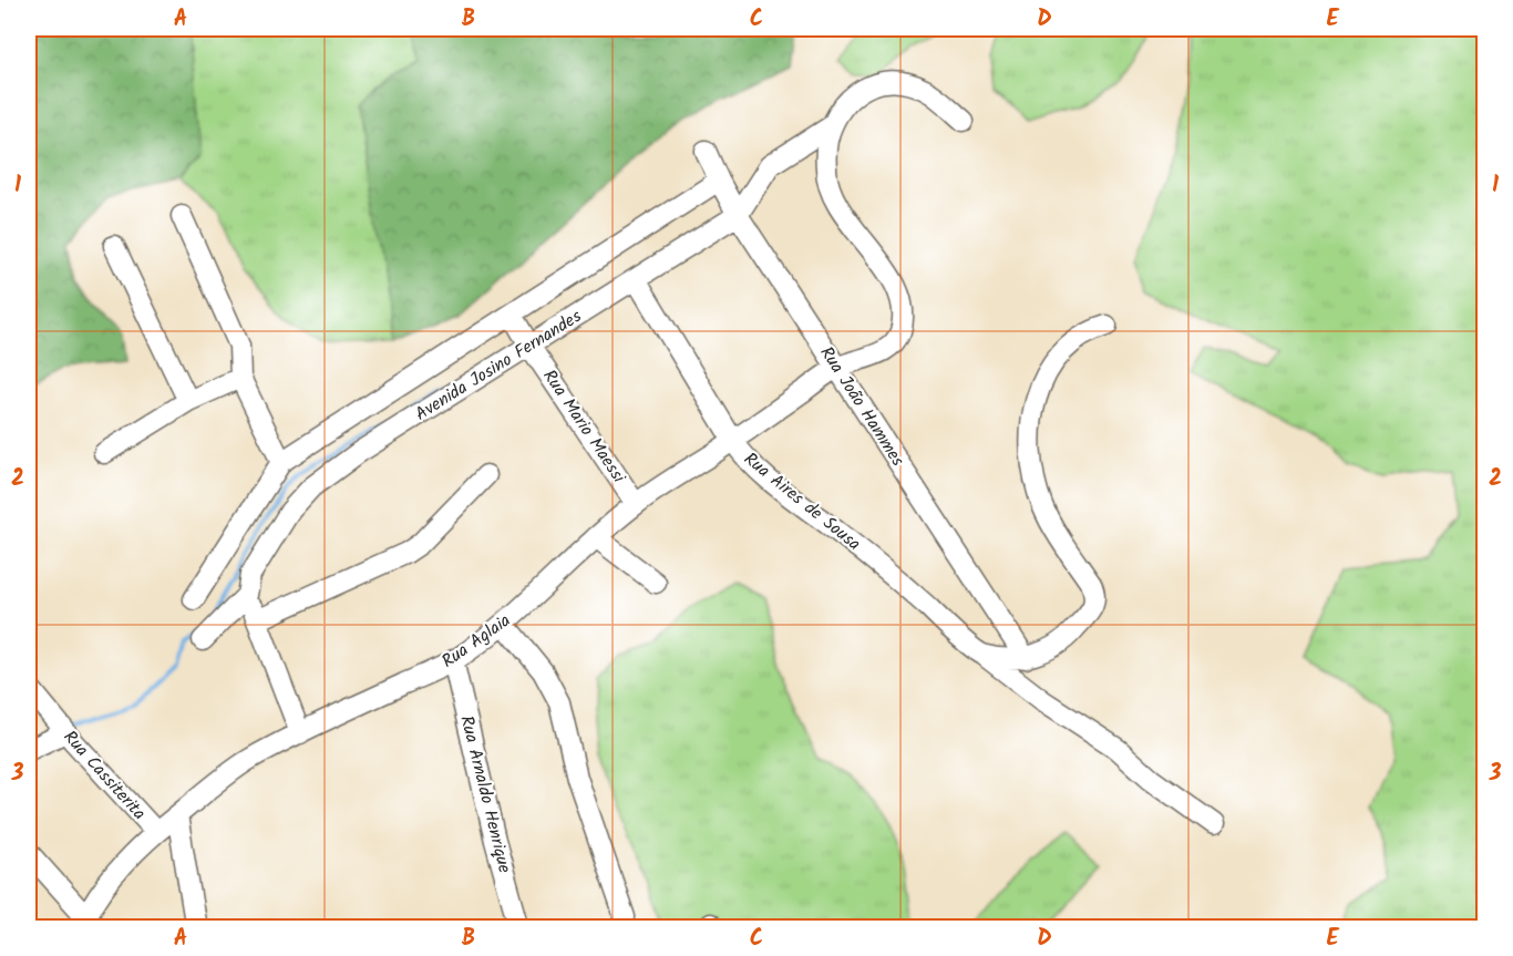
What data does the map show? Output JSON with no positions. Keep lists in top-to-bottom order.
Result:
{
  "streets": {
    "street": [
      "Avenida Josino Fernandes",
      "Rua João Hammes",
      "Rua Mario Maessi",
      "Rua Aires de Sousa",
      "Rua Aglaia",
      "Rua Cassiterita",
      "Rua Arnaldo Henrique"
    ]
  },
  "crossings": [
    ["Avenida Josino Fernandes", "Rua João Hammes"],
    ["Avenida Josino Fernandes", "Rua Mario Maessi"],
    ["Avenida Josino Fernandes", "Rua Aires de Sousa"],
    ["Avenida Josino Fernandes", "Rua Aglaia"],
    ["Rua João Hammes", "Rua Aglaia"],
    ["Rua Mario Maessi", "Rua Aglaia"],
    ["Rua Aires de Sousa", "Rua Aglaia"],
    ["Rua Aglaia", "Rua Cassiterita"],
    ["Rua Aglaia", "Rua Arnaldo Henrique"]
  ],
  "grid": {
    "columns": [
      "A",
      "B",
      "C",
      "D",
      "E"
    ],
    "rows": ["1", "2", "3"]
  }
}
